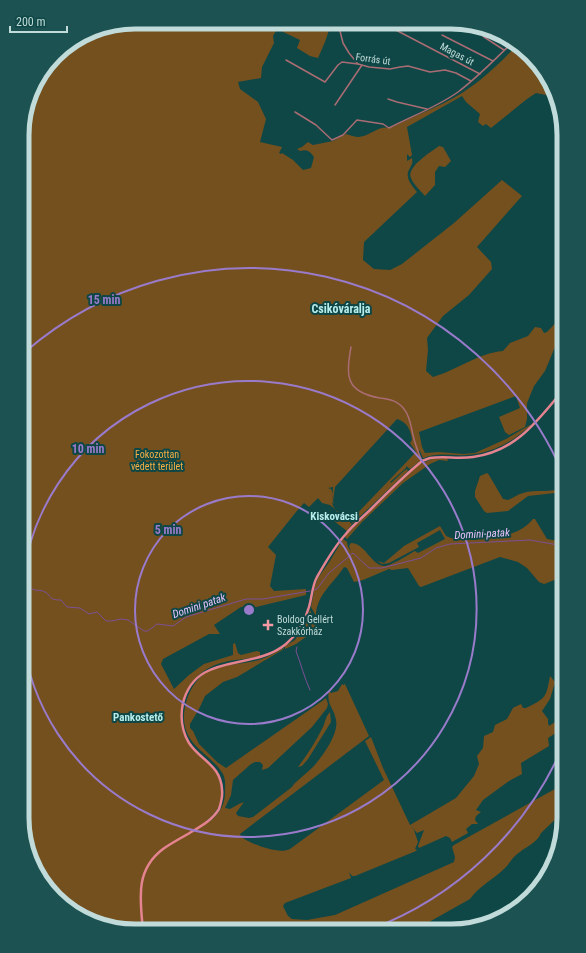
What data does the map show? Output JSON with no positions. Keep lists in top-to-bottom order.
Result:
{
  "streets": {
    "street": ["Magas út", "Forrás út"]
  },
  "districts": ["Csikóváralja", "Kiskovácsi", "Pankostető"],
  "water": ["Domini-patak", "Domini patak"],
  "parks": ["Fokozottan védett terület"],
  "places": {
    "health": ["Boldog Gellért Szakkórház"]
  },
  "scale_bar": "200 m",
  "rings": ["15 min", "10 min", "5 min"]
}
